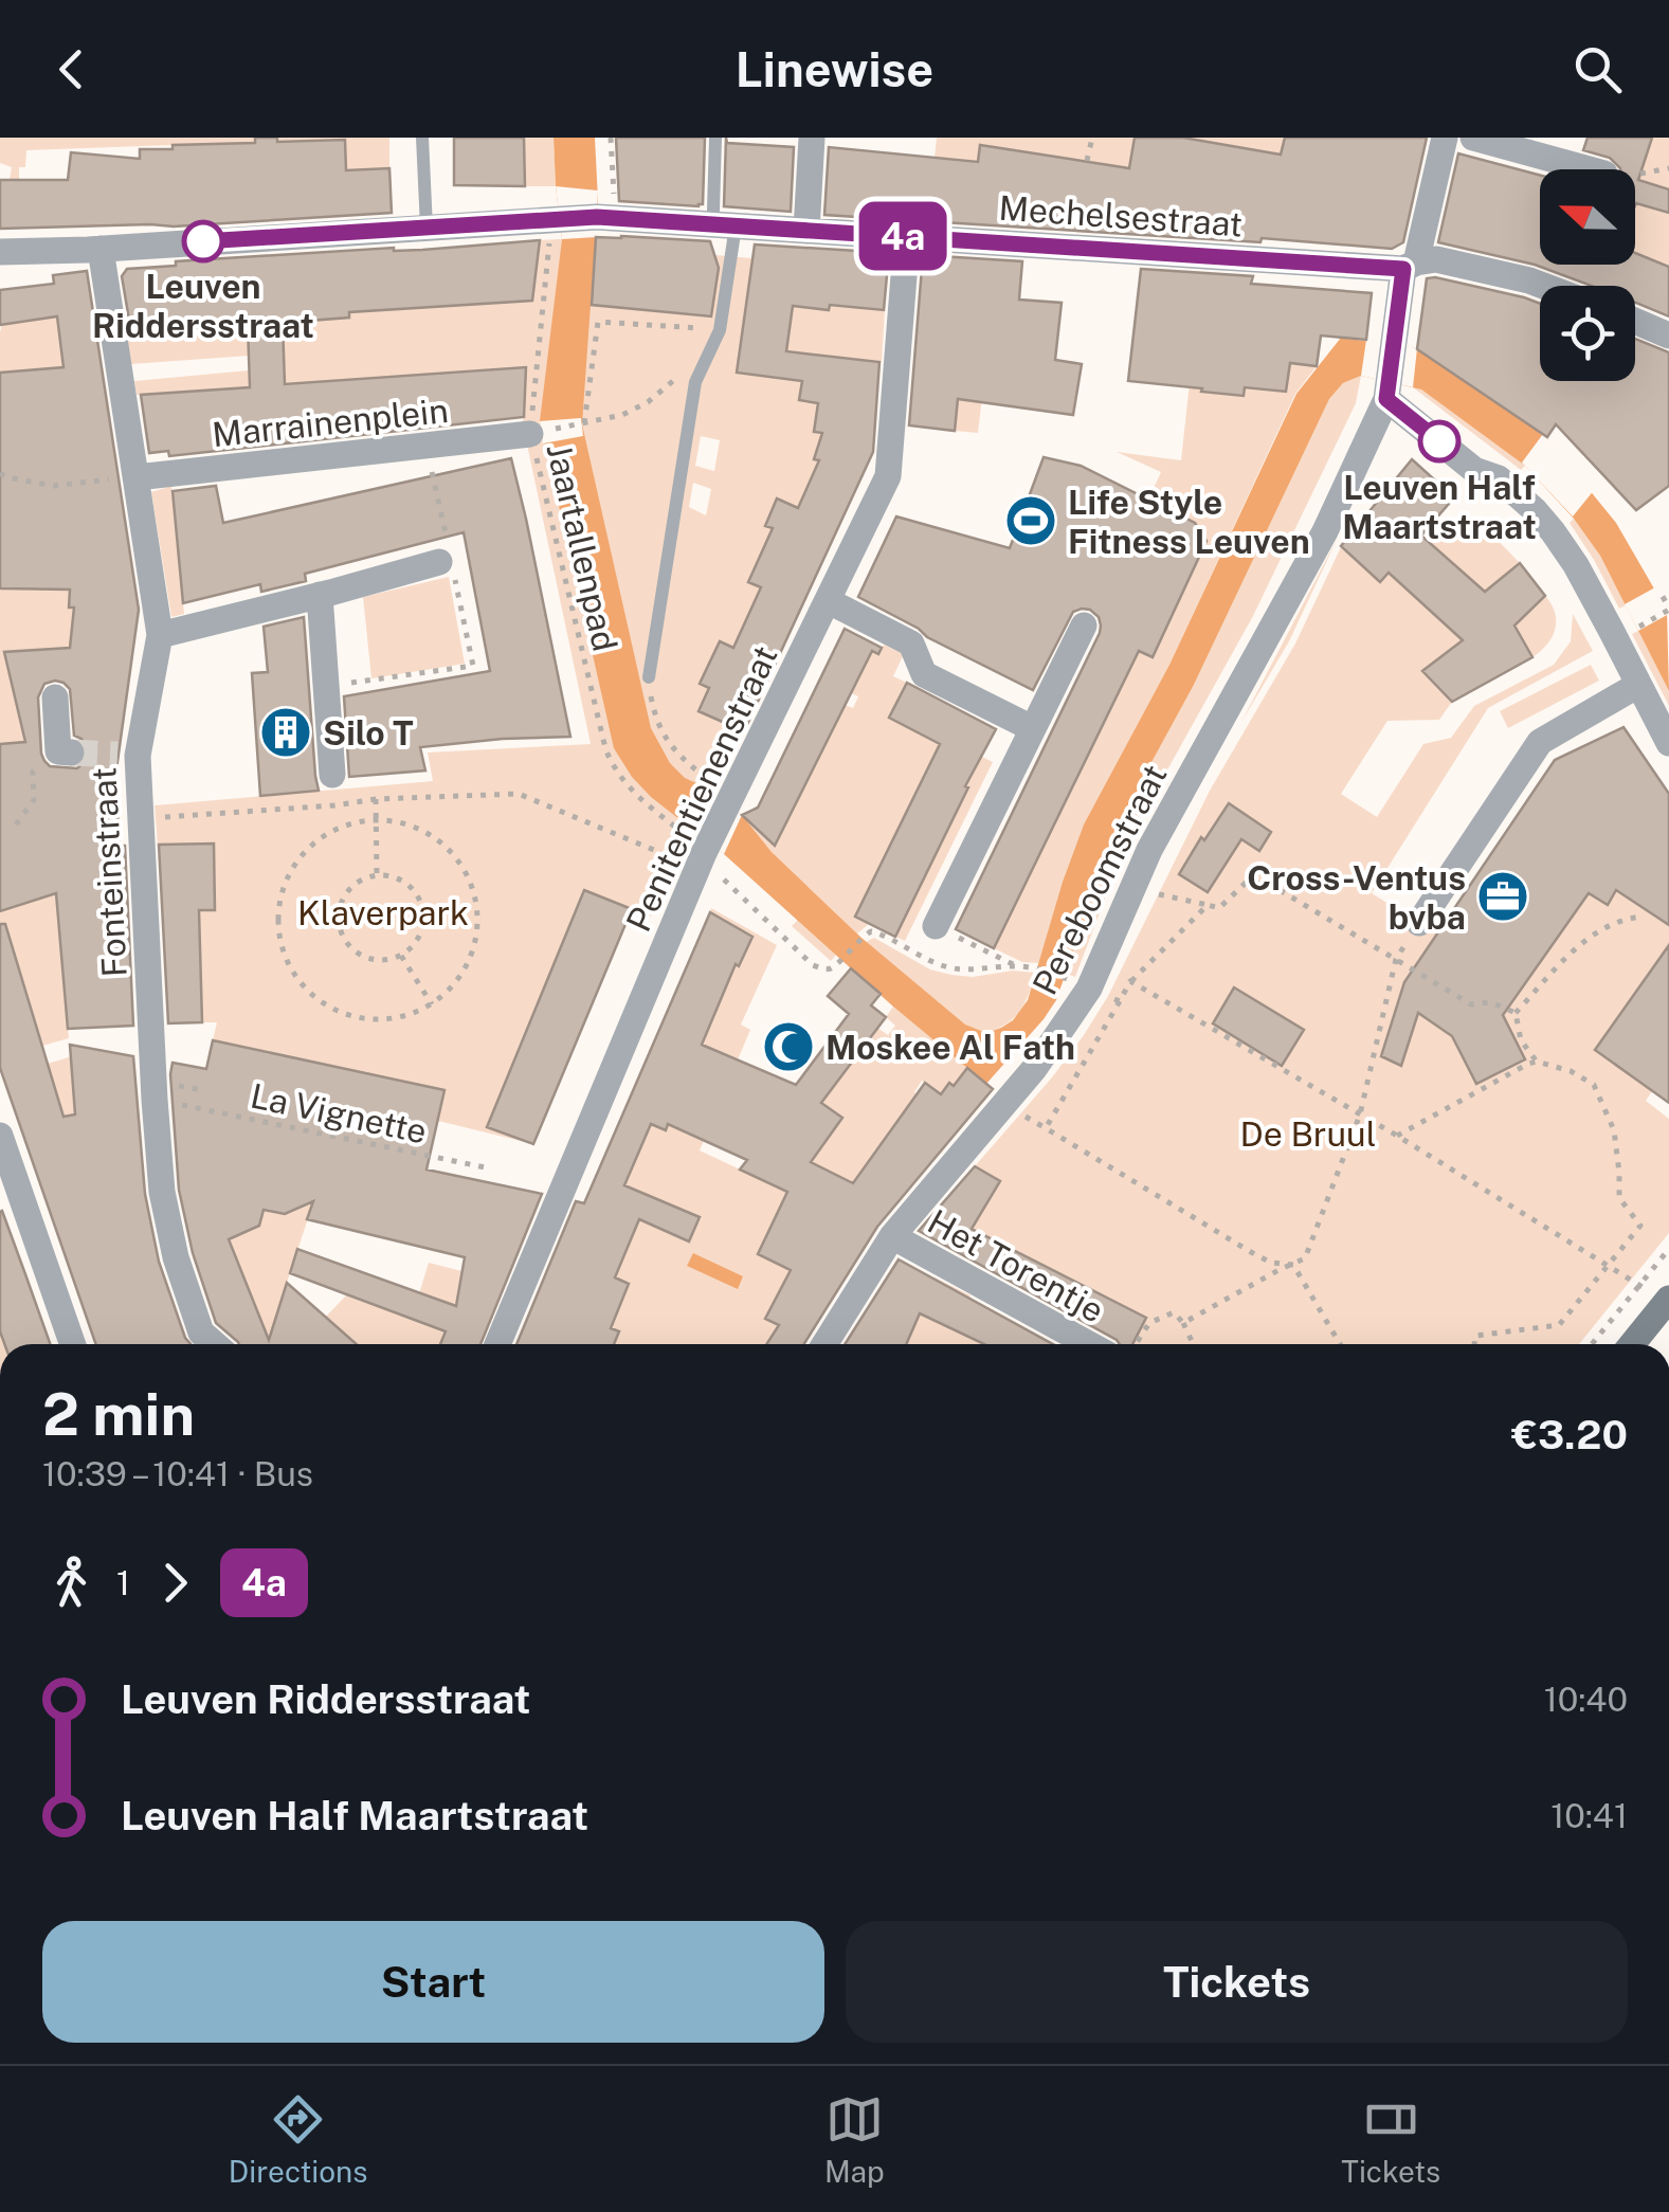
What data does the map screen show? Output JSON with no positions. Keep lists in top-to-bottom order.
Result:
{
  "streets": {
    "street": [
      "Mechelsestraat",
      "Marrainenplein",
      "Penitentienenstraat",
      "Fonteinstraat",
      "Pereboomstraat",
      "Het Torentje"
    ],
    "path": ["Jaartallenpad", "La Vignette"]
  },
  "crossings": [
    ["Mechelsestraat", "Jaartallenpad"],
    ["Mechelsestraat", "Penitentienenstraat"],
    ["Mechelsestraat", "Fonteinstraat"],
    ["Mechelsestraat", "Pereboomstraat"],
    ["Marrainenplein", "Jaartallenpad"],
    ["Marrainenplein", "Fonteinstraat"],
    ["Jaartallenpad", "Penitentienenstraat"],
    ["Pereboomstraat", "Het Torentje"]
  ],
  "parks": ["Klaverpark", "De Bruul"],
  "places": {
    "other": ["Leuven Riddersstraat", "Leuven Half Maartstraat"],
    "sports": ["Life Style Fitness Leuven"],
    "building": ["Silo T"],
    "office": ["Cross-Ventus bvba"],
    "mosque": ["Moskee Al Fath"]
  },
  "lines": ["bus line 4a"],
  "north": "left",
  "page": {
    "header": "Linewise",
    "on_map": "4a",
    "heading": ["2 min", "10:39 – 10:41 · Bus", "€3.20"],
    "legs": ["1", "4a"],
    "list": [
      {
        "name": "Leuven Riddersstraat",
        "value": "10:40"
      },
      {
        "name": "Leuven Half Maartstraat",
        "value": "10:41"
      }
    ],
    "buttons": ["Start", "Tickets"],
    "tabs": ["Directions", "Map", "Tickets"]
  }
}
